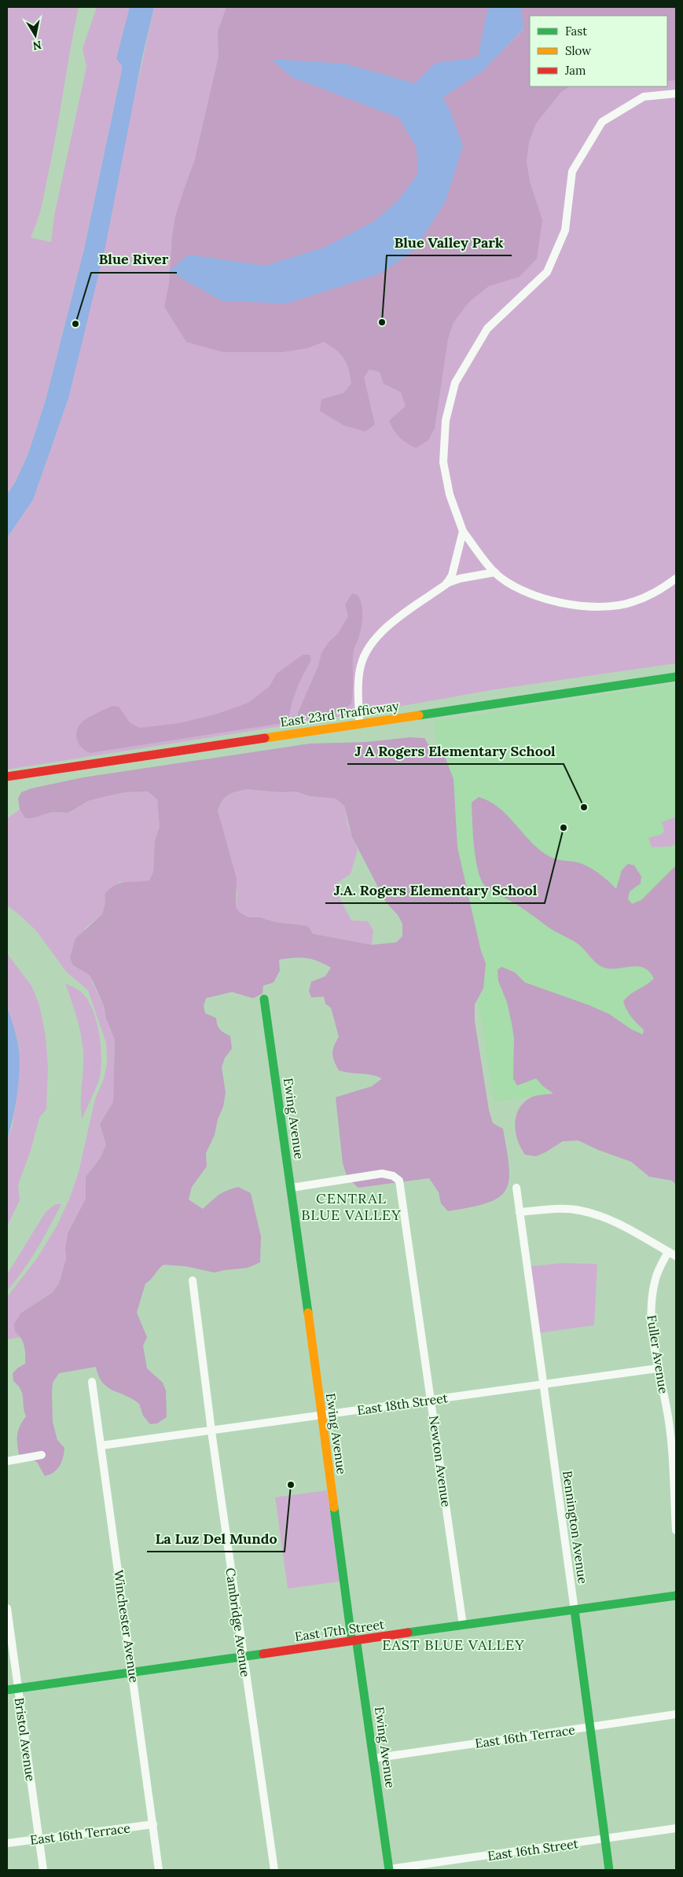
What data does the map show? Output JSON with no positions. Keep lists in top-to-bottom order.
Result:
{
  "streets": {
    "street": [
      "East 23rd Trafficway",
      "Ewing Avenue",
      "Fuller Avenue",
      "East 18th Street",
      "Newton Avenue",
      "Bennington Avenue",
      "Cambridge Avenue",
      "Winchester Avenue",
      "East 17th Street",
      "East 16th Terrace",
      "Bristol Avenue",
      "East 16th Street"
    ]
  },
  "crossings": [
    ["Ewing Avenue", "East 18th Street"],
    ["Ewing Avenue", "Newton Avenue"],
    ["Ewing Avenue", "East 17th Street"],
    ["Ewing Avenue", "East 16th Terrace"],
    ["Ewing Avenue", "East 16th Street"],
    ["Fuller Avenue", "East 18th Street"],
    ["East 18th Street", "Newton Avenue"],
    ["East 18th Street", "Bennington Avenue"],
    ["East 18th Street", "Cambridge Avenue"],
    ["East 18th Street", "Winchester Avenue"],
    ["Newton Avenue", "East 17th Street"],
    ["Bennington Avenue", "East 17th Street"],
    ["Bennington Avenue", "East 16th Terrace"],
    ["Bennington Avenue", "East 16th Street"],
    ["Cambridge Avenue", "East 17th Street"],
    ["Winchester Avenue", "East 17th Street"],
    ["Winchester Avenue", "East 16th Terrace"],
    ["East 17th Street", "Bristol Avenue"],
    ["East 16th Terrace", "Bristol Avenue"]
  ],
  "districts": ["CENTRAL BLUE VALLEY", "EAST BLUE VALLEY"],
  "places": [
    "Blue Valley Park",
    "Blue River",
    "J A Rogers Elementary School",
    "J.A. Rogers Elementary School",
    "La Luz Del Mundo"
  ],
  "legend": ["Fast", "Slow", "Jam"],
  "north": "bottom"
}
